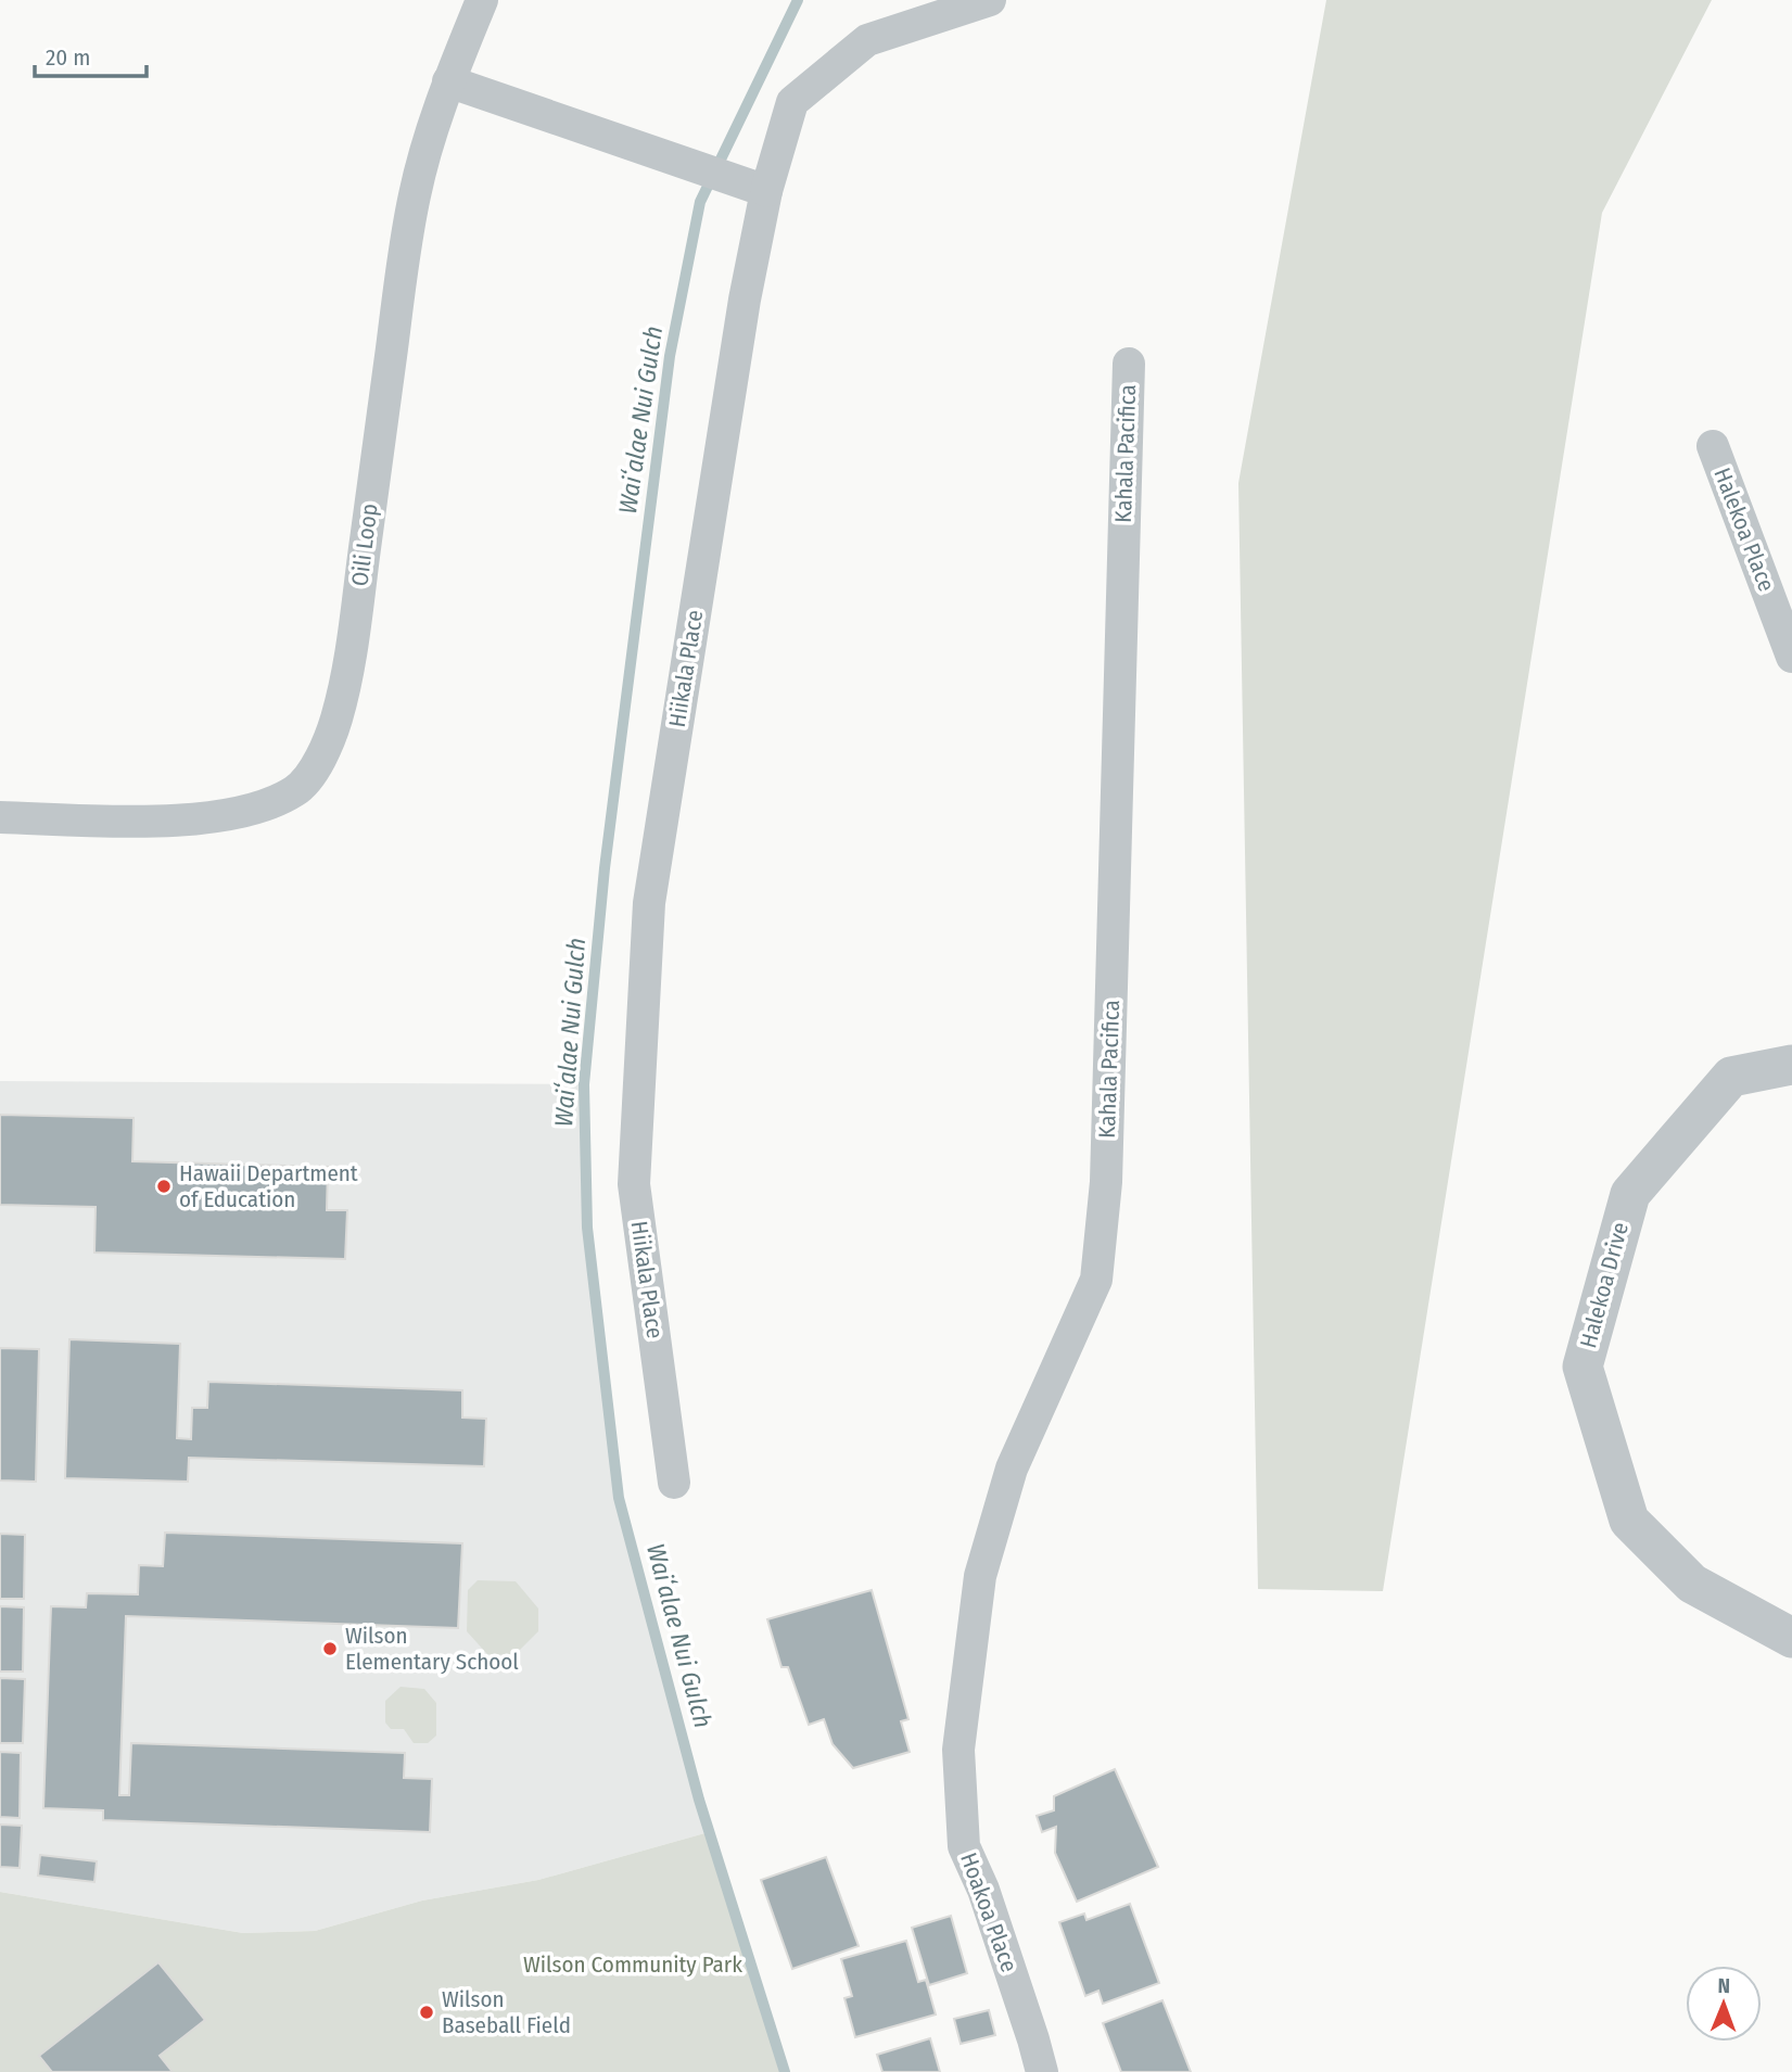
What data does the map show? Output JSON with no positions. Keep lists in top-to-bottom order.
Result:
{
  "streets": {
    "street": [
      "Kahala Pacifica",
      "Halekoa Place",
      "Oili Loop",
      "Hiikala Place",
      "Halekoa Drive",
      "Hoakoa Place"
    ]
  },
  "crossings": [
    ["Kahala Pacifica", "Hoakoa Place"]
  ],
  "water": ["Waiʻalae Nui Gulch"],
  "parks": ["Wilson Community Park"],
  "places": ["Hawaii Department of Education", "Wilson Elementary School", "Wilson Baseball Field"],
  "scale_bar": "20 m",
  "north": "top"
}
